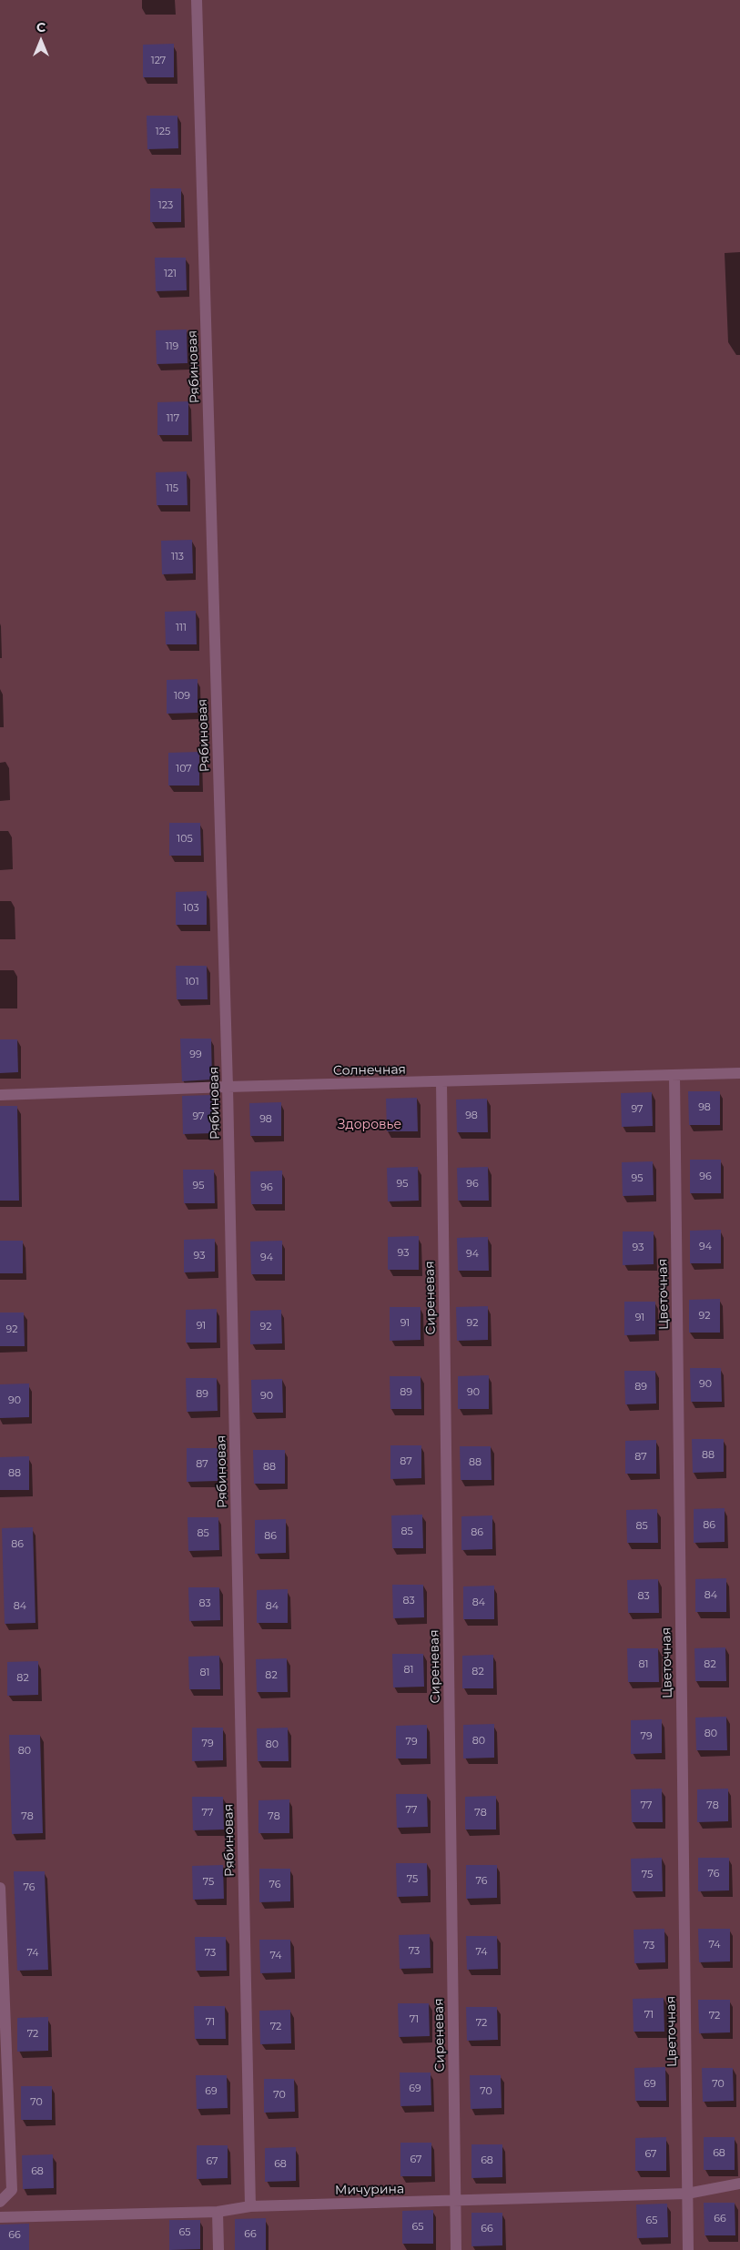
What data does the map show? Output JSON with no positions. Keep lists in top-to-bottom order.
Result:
{
  "streets": {
    "street": [
      "Рябиновая",
      "Солнечная",
      "Цветочная",
      "Сиреневая",
      "Мичурина"
    ]
  },
  "crossings": [
    ["Рябиновая", "Солнечная"],
    ["Рябиновая", "Мичурина"],
    ["Солнечная", "Цветочная"],
    ["Солнечная", "Сиреневая"],
    ["Цветочная", "Мичурина"],
    ["Сиреневая", "Мичурина"]
  ],
  "parks": ["Здоровье"],
  "house_numbers": [
    "127",
    "125",
    "123",
    "121",
    "119",
    "117",
    "115",
    "113",
    "111",
    "109",
    "107",
    "105",
    "103",
    "101",
    "99",
    "98",
    "97",
    "98",
    "97",
    "98",
    "96",
    "95",
    "95",
    "96",
    "95",
    "96",
    "94",
    "93",
    "93",
    "94",
    "93",
    "94",
    "92",
    "91",
    "91",
    "92",
    "91",
    "92",
    "92",
    "90",
    "89",
    "89",
    "90",
    "89",
    "90",
    "90",
    "88",
    "87",
    "87",
    "88",
    "87",
    "88",
    "88",
    "86",
    "85",
    "85",
    "86",
    "85",
    "86",
    "86",
    "84",
    "83",
    "83",
    "84",
    "83",
    "84",
    "84",
    "81",
    "82",
    "81",
    "82",
    "81",
    "82",
    "82",
    "80",
    "79",
    "80",
    "79",
    "79",
    "80",
    "80",
    "77",
    "78",
    "77",
    "77",
    "78",
    "78",
    "78",
    "76",
    "75",
    "75",
    "76",
    "75",
    "76",
    "76",
    "74",
    "73",
    "73",
    "74",
    "74",
    "73",
    "74",
    "71",
    "72",
    "71",
    "71",
    "72",
    "72",
    "72",
    "69",
    "70",
    "69",
    "69",
    "70",
    "70",
    "70",
    "68",
    "67",
    "67",
    "68",
    "67",
    "68",
    "68",
    "66",
    "65",
    "65",
    "66",
    "65",
    "66",
    "66"
  ],
  "north": "top"
}
